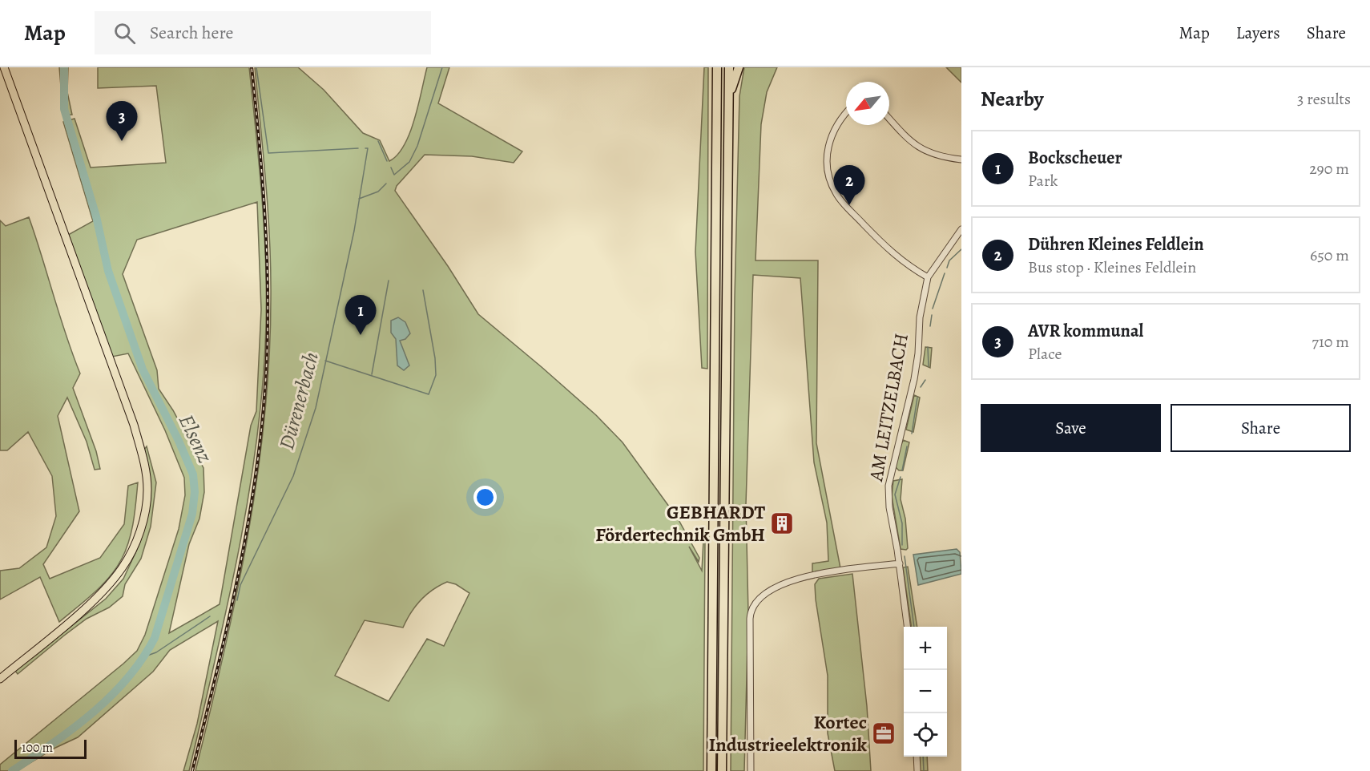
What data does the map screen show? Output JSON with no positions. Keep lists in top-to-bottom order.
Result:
{
  "streets": {
    "street": ["AM LEITZELBACH"]
  },
  "water": ["Dürenerbach", "Elsenz"],
  "places": {
    "building": ["GEBHARDT Fördertechnik GmbH"],
    "office": ["Kortec Industrieelektronik"]
  },
  "scale_bar": "100 m",
  "north": "bottom left",
  "page": {
    "header": "Map",
    "search": "Search here",
    "nav": ["Map", "Layers", "Share"],
    "heading": ["Nearby", "3 results"],
    "pins": ["3", "2", "1"],
    "list": [
      {
        "mark": "1",
        "name": "Bockscheuer",
        "note": "Park",
        "value": "290 m"
      },
      {
        "mark": "2",
        "name": "Dühren Kleines Feldlein",
        "note": "Bus stop · Kleines Feldlein",
        "value": "650 m"
      },
      {
        "mark": "3",
        "name": "AVR kommunal",
        "note": "Place",
        "value": "710 m"
      }
    ],
    "buttons": ["Save", "Share"],
    "map_buttons": ["+", "−"],
    "scale": "100 m"
  }
}
